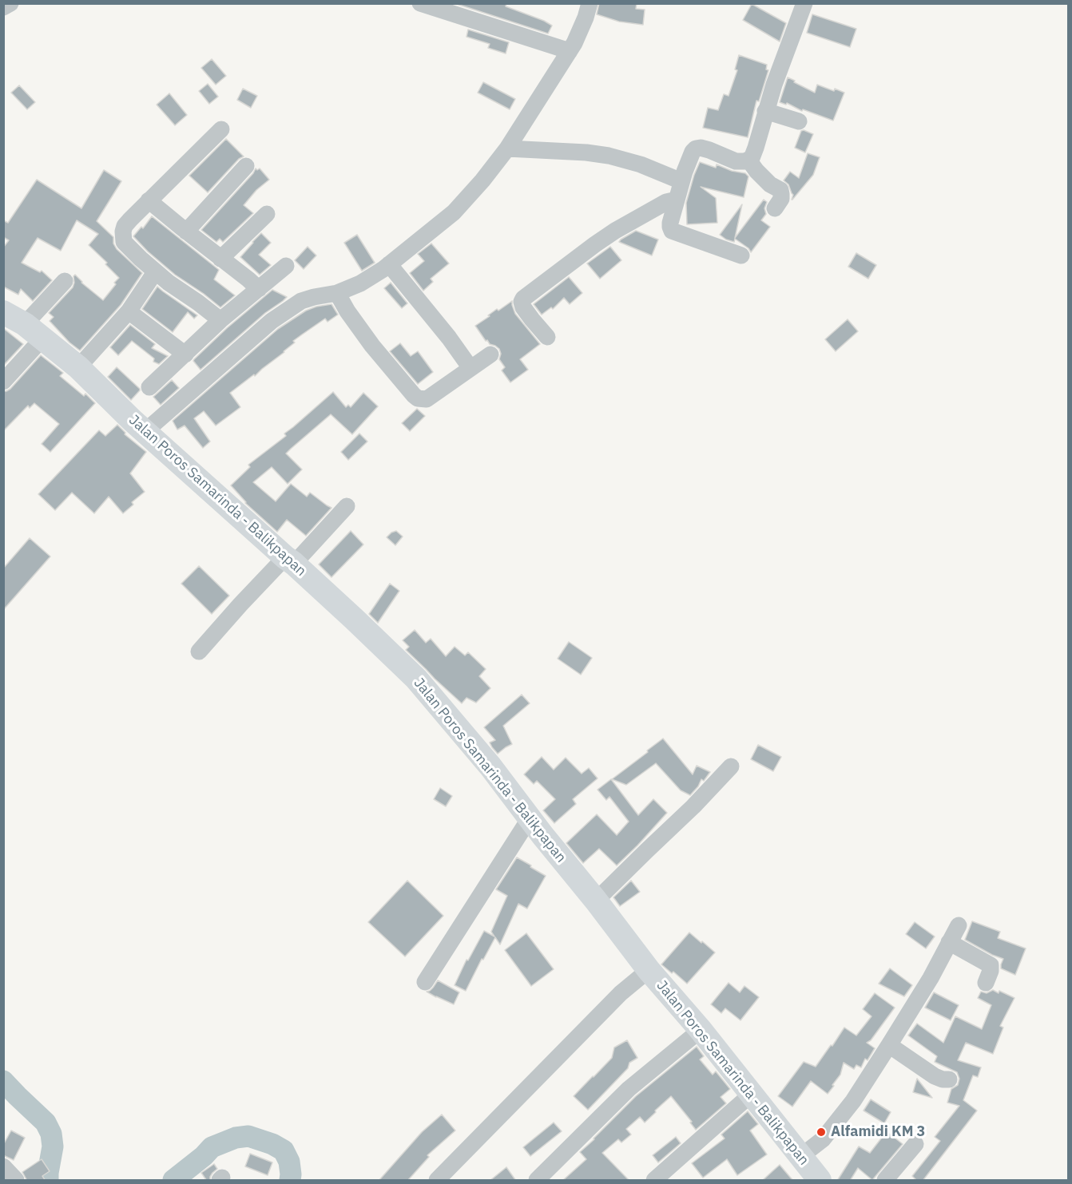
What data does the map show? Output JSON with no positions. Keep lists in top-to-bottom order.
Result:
{
  "streets": {
    "highway": ["Jalan Poros Samarinda - Balikpapan"]
  },
  "places": ["Alfamidi KM 3"]
}
